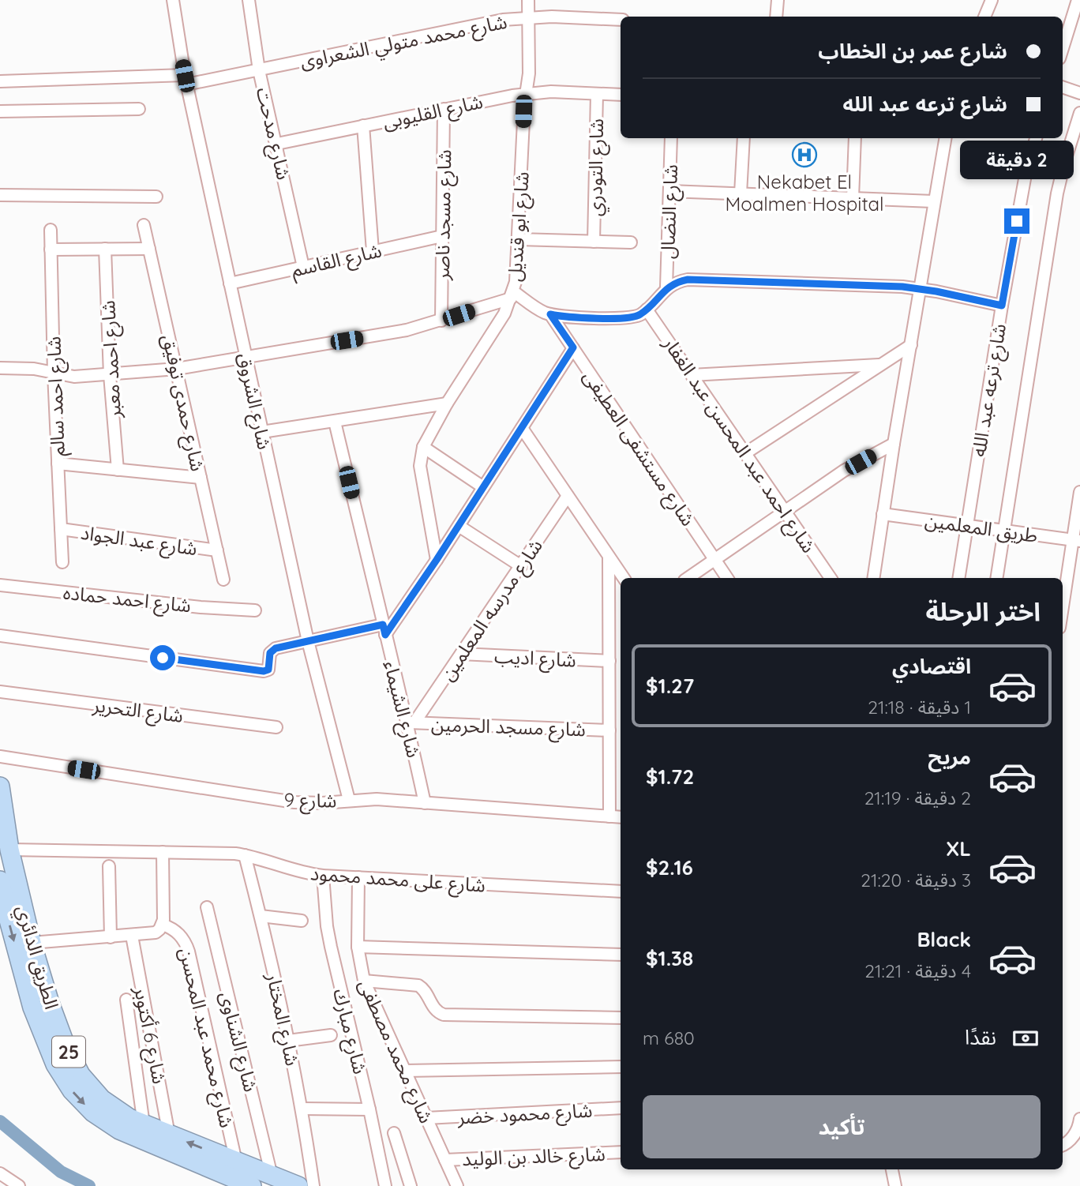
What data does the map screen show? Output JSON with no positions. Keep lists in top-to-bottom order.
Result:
{
  "streets": {
    "highway": ["الطريق الدائري", "25"],
    "street": [
      "شارع محمد متولي الشعراوى",
      "شارع القليوبى",
      "شارع مدحت",
      "شارع التودري",
      "شارع النضال",
      "شارع مسجد ناصر",
      "شارع ابو قنديل",
      "شارع القاسم",
      "شارع احمد معبر",
      "شارع ترعه عبد الله",
      "شارع احمد سالم",
      "شارع الشروق",
      "شارع حمدى توفيق",
      "شارع احمد عبد المحسن عبد الغفار",
      "شارع مستشفى العطيفى",
      "طريق المعلمين",
      "شارع عبد الجواد",
      "شارع احمد حماده",
      "شارع مدرسه المعلمين",
      "شارع اديب",
      "شارع الشيماء",
      "شارع التحرير",
      "شارع مسجد الحرمين",
      "شارع 9",
      "شارع على محمد محمود",
      "شارع المختار",
      "شارع مبارك",
      "شارع 6 أكتوبر",
      "شارع محمد عبد المحسن",
      "شارع الشناوى",
      "شارع محمد مصطفى",
      "شارع محمود خضر",
      "شارع خالد بن الوليد"
    ]
  },
  "crossings": [
    ["شارع محمد متولي الشعراوى", "شارع مدحت"],
    ["شارع محمد متولي الشعراوى", "شارع ابو قنديل"],
    ["شارع محمد متولي الشعراوى", "شارع الشروق"],
    ["شارع القليوبى", "شارع مدحت"],
    ["شارع القليوبى", "شارع التودري"],
    ["شارع القليوبى", "شارع مسجد ناصر"],
    ["شارع القليوبى", "شارع ابو قنديل"],
    ["شارع مدحت", "شارع القاسم"],
    ["شارع مسجد ناصر", "شارع القاسم"],
    ["شارع القاسم", "شارع الشروق"],
    ["شارع ترعه عبد الله", "طريق المعلمين"],
    ["شارع احمد سالم", "شارع عبد الجواد"],
    ["شارع الشروق", "شارع 9"],
    ["شارع حمدى توفيق", "شارع عبد الجواد"],
    ["شارع مدرسه المعلمين", "شارع اديب"],
    ["شارع مدرسه المعلمين", "شارع الشيماء"],
    ["شارع مدرسه المعلمين", "شارع مسجد الحرمين"],
    ["شارع الشيماء", "شارع مسجد الحرمين"],
    ["شارع الشيماء", "شارع 9"],
    ["شارع على محمد محمود", "الطريق الدائري"],
    ["شارع على محمد محمود", "شارع المختار"],
    ["شارع على محمد محمود", "شارع مبارك"],
    ["شارع على محمد محمود", "شارع محمد مصطفى"],
    ["الطريق الدائري", "شارع 6 أكتوبر"],
    ["الطريق الدائري", "شارع محمد عبد المحسن"],
    ["الطريق الدائري", "شارع الشناوى"],
    ["شارع محمد مصطفى", "شارع محمود خضر"],
    ["شارع محمد مصطفى", "شارع خالد بن الوليد"]
  ],
  "places": {
    "hospital": ["Nekabet El Moalmen Hospital"]
  },
  "page": {
    "banner": ["شارع عمر بن الخطاب", "شارع ترعه عبد الله"],
    "bubble": "2 دقيقة",
    "heading": "اختر الرحلة",
    "list": [
      {
        "name": "اقتصادي",
        "note": "1 دقيقة · 21:18",
        "value": "$1.27"
      },
      {
        "name": "مريح",
        "note": "2 دقيقة · 21:19",
        "value": "$1.72"
      },
      {
        "name": "XL",
        "note": "3 دقيقة · 21:20",
        "value": "$2.16"
      },
      {
        "name": "Black",
        "note": "4 دقيقة · 21:21",
        "value": "$1.38"
      }
    ],
    "pay": ["نقدًا", "680 m"],
    "buttons": "تأكيد"
  }
}
